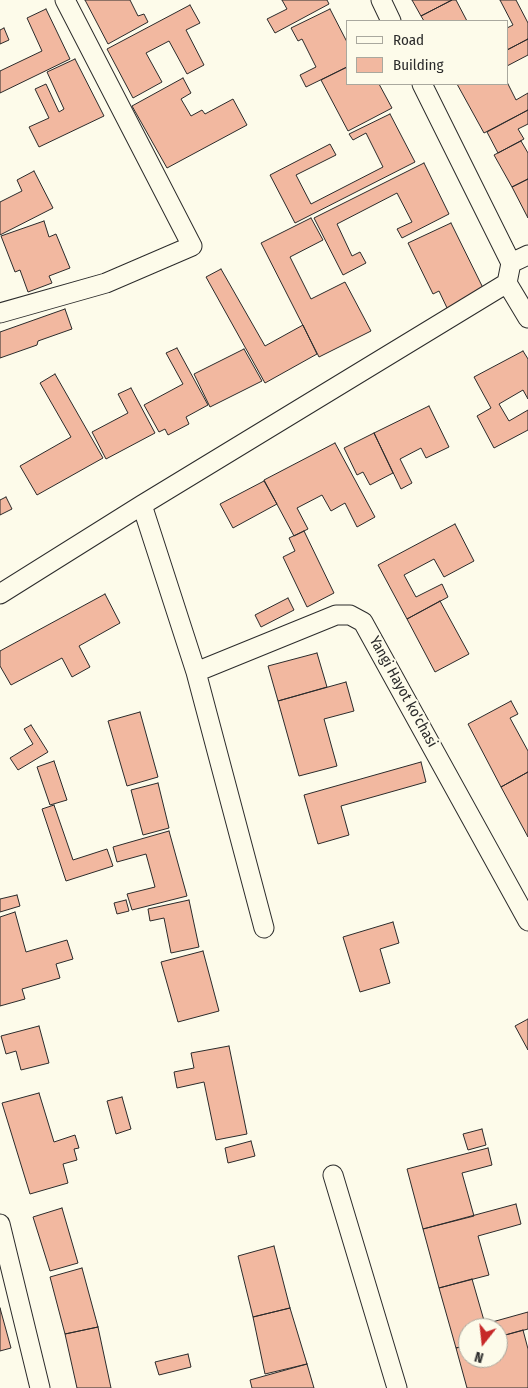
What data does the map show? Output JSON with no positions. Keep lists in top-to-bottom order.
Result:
{
  "streets": {
    "street": ["Yangi Hayot ko'chasi"]
  },
  "legend": ["Road", "Building"],
  "north": "bottom"
}
